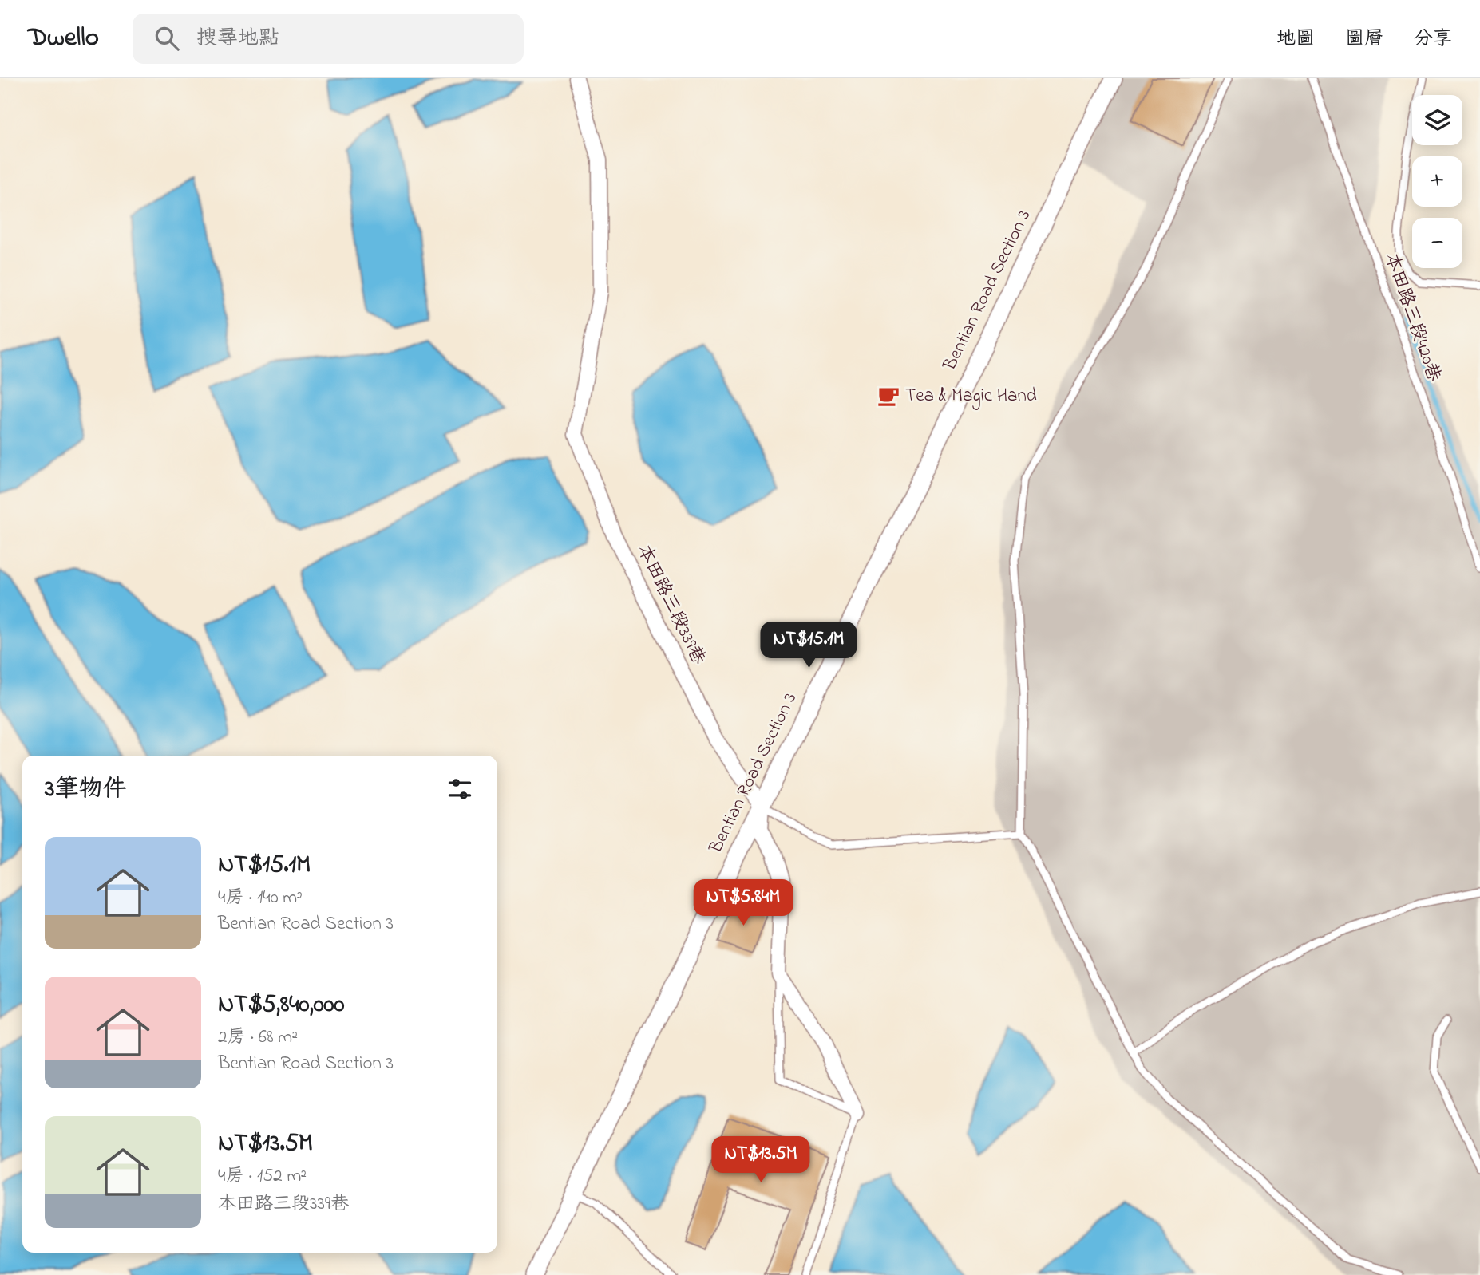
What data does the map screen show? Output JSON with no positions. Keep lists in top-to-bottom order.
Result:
{
  "streets": {
    "street": ["Bentian Road Section 3", "本田路三段339巷"],
    "lane": ["本田路三段420巷"]
  },
  "crossings": [
    ["Bentian Road Section 3", "本田路三段339巷"]
  ],
  "places": {
    "cafe": ["Tea & Magic Hand"]
  },
  "page": {
    "header": "Dwello",
    "search": "搜尋地點",
    "nav": ["地圖", "圖層", "分享"],
    "map_buttons": ["+", "−"],
    "price": ["NT$15.1M", "NT$5.84M", "NT$13.5M"],
    "heading": "3筆物件",
    "list": [
      {
        "name": "NT$15.1M",
        "note": "4房 · 140 m² · Bentian Road Section 3"
      },
      {
        "name": "NT$5,840,000",
        "note": "2房 · 68 m² · Bentian Road Section 3"
      },
      {
        "name": "NT$13.5M",
        "note": "4房 · 152 m² · 本田路三段339巷"
      }
    ]
  }
}
